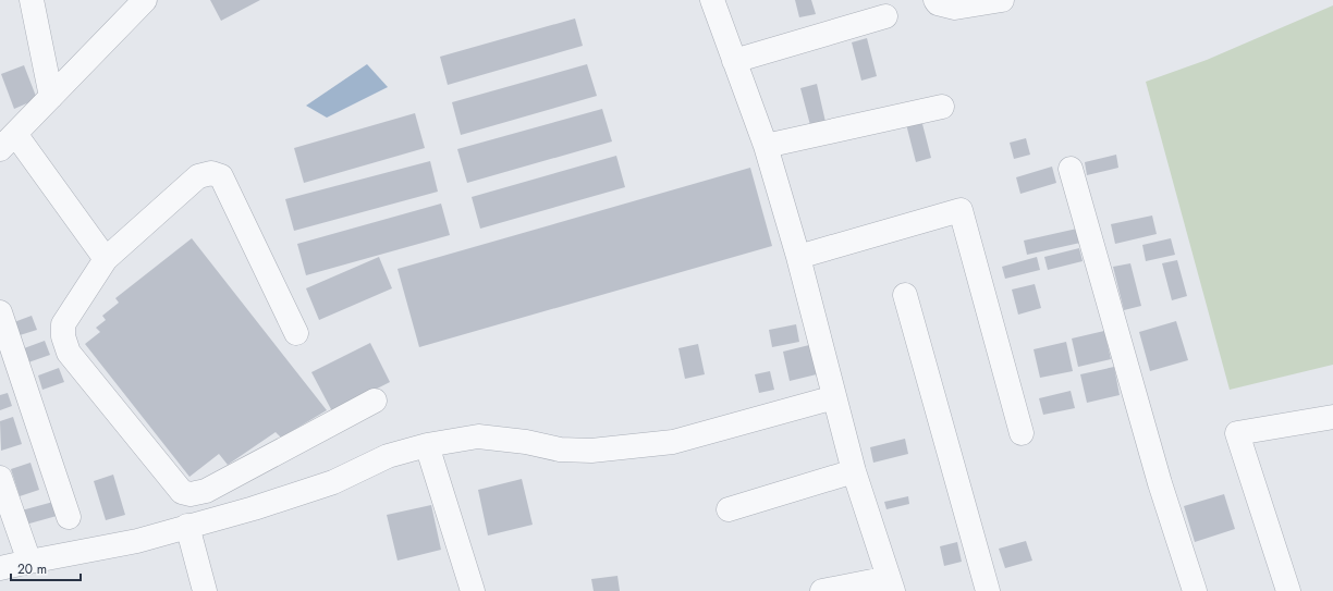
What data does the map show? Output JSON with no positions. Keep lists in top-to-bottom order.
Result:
{
  "scale_bar": "20 m"
}
